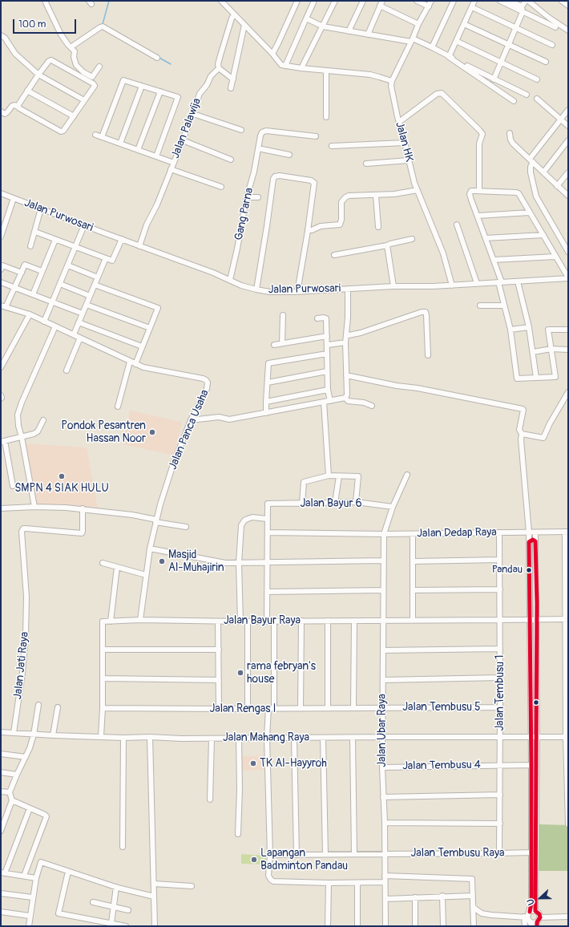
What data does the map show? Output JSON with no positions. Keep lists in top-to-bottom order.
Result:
{
  "streets": {
    "street": [
      "Jalan Palawija",
      "Jalan HK",
      "Gang Parna",
      "Jalan Purwosari",
      "Jalan Panca Usaha",
      "Jalan Bayur 6",
      "Jalan Dedap Raya",
      "Jalan Bayur Raya",
      "Jalan Jati Raya",
      "Jalan Tembusu 1",
      "Jalan Tembusu 5",
      "Jalan Rengas I",
      "Jalan Ubar Raya",
      "Jalan Mahang Raya",
      "Jalan Tembusu 4",
      "Jalan Tembusu Raya"
    ]
  },
  "crossings": [
    ["Jalan Palawija", "Jalan Purwosari"],
    ["Jalan HK", "Jalan Purwosari"],
    ["Gang Parna", "Jalan Purwosari"],
    ["Jalan Panca Usaha", "Jalan Bayur Raya"],
    ["Jalan Bayur 6", "Jalan Ubar Raya"],
    ["Jalan Dedap Raya", "Jalan Tembusu 1"],
    ["Jalan Dedap Raya", "Jalan Ubar Raya"],
    ["Jalan Bayur Raya", "Jalan Tembusu 1"],
    ["Jalan Bayur Raya", "Jalan Ubar Raya"],
    ["Jalan Jati Raya", "Jalan Mahang Raya"],
    ["Jalan Tembusu 1", "Jalan Tembusu 5"],
    ["Jalan Tembusu 1", "Jalan Mahang Raya"],
    ["Jalan Tembusu 1", "Jalan Tembusu 4"],
    ["Jalan Tembusu 1", "Jalan Tembusu Raya"],
    ["Jalan Tembusu 5", "Jalan Rengas I"],
    ["Jalan Tembusu 5", "Jalan Ubar Raya"],
    ["Jalan Rengas I", "Jalan Ubar Raya"],
    ["Jalan Ubar Raya", "Jalan Mahang Raya"],
    ["Jalan Ubar Raya", "Jalan Tembusu 4"],
    ["Jalan Ubar Raya", "Jalan Tembusu Raya"]
  ],
  "places": [
    "Pondok Pesantren Hassan Noor",
    "SMPN 4 SIAK HULU",
    "Masjid Al-Muhajirin",
    "Pandau",
    "rama febryan's house",
    "TK Al-Hayyroh",
    "Lapangan Badminton Pandau"
  ],
  "scale_bar": "100 m",
  "north": "left"
}
